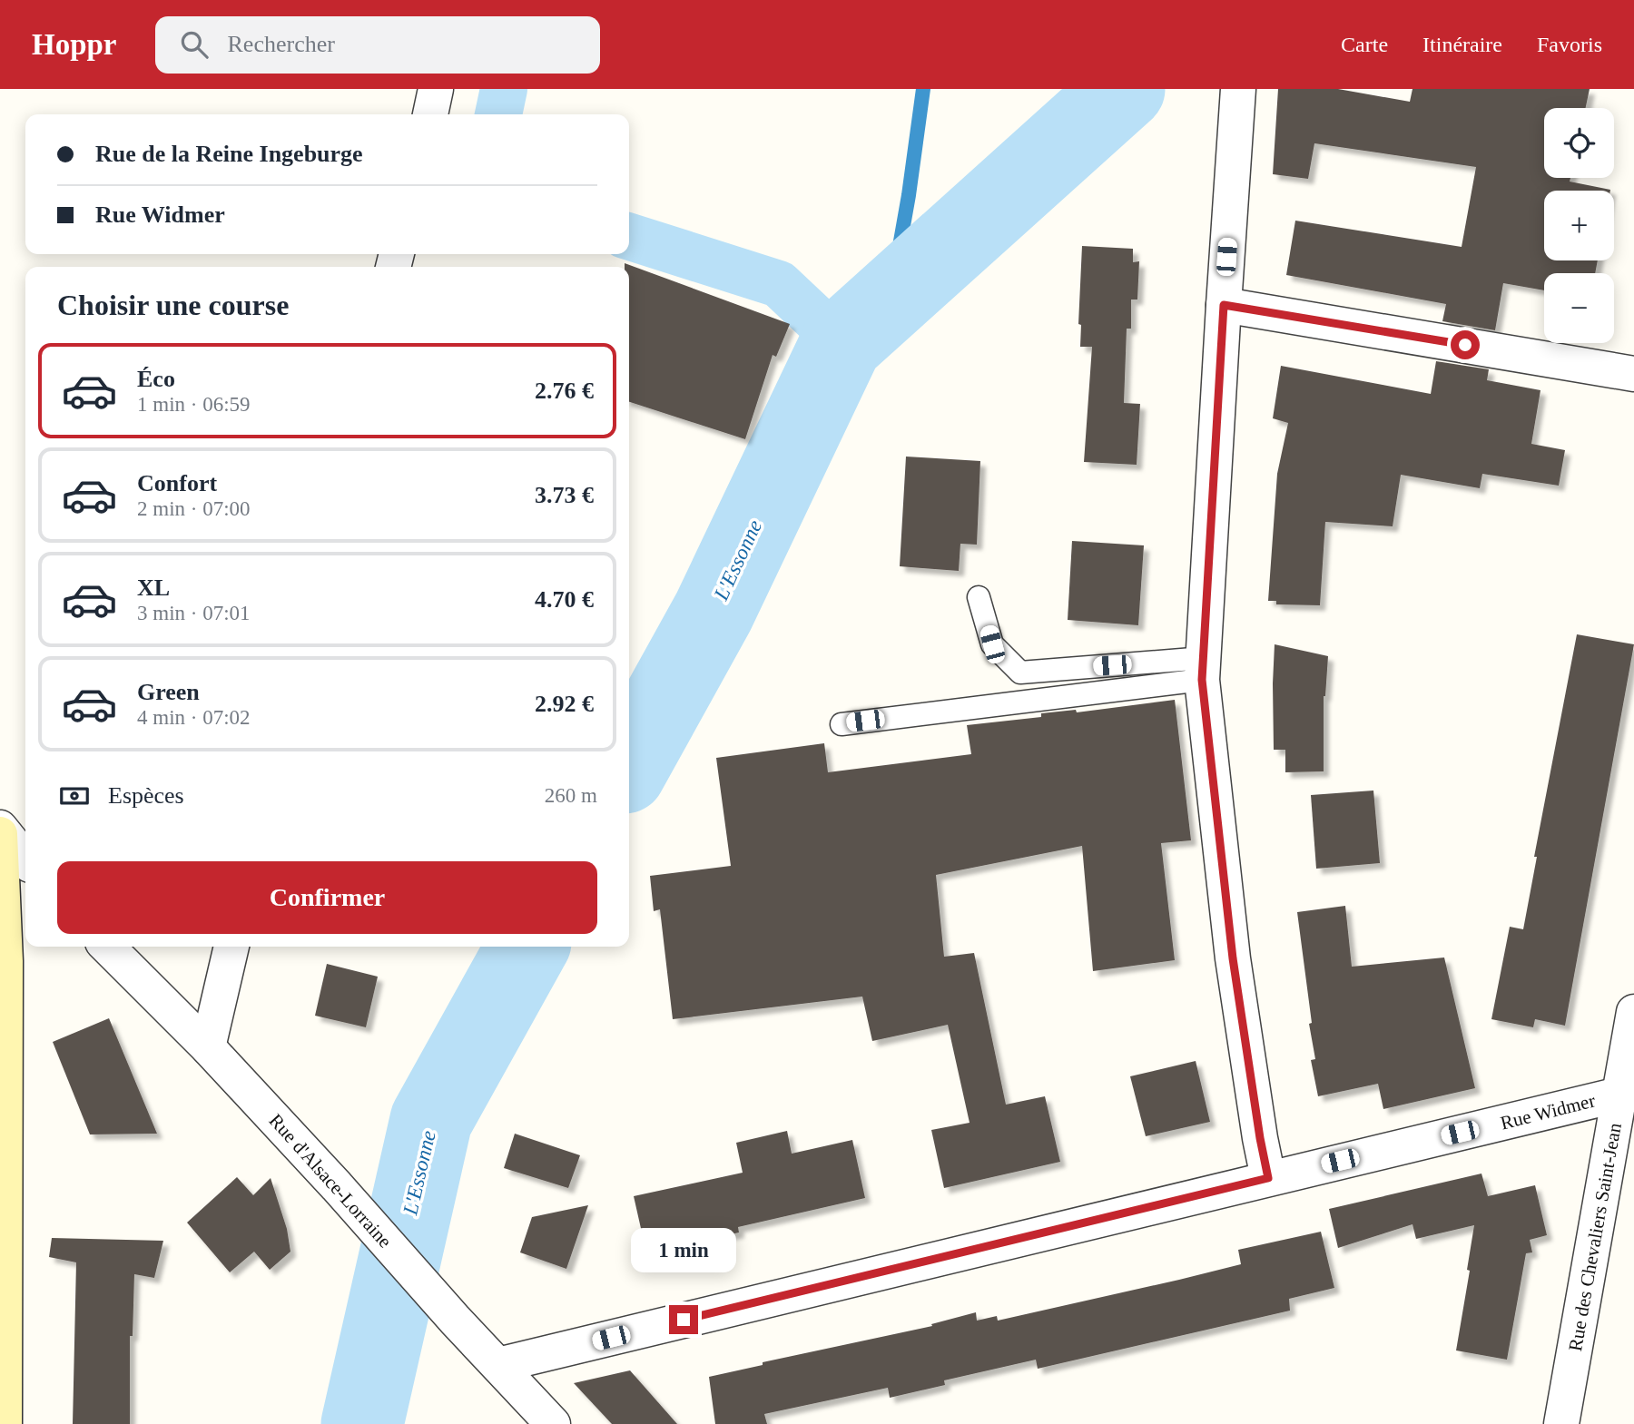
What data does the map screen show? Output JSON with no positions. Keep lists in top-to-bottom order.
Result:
{
  "streets": {
    "street": ["Rue Widmer", "Rue d'Alsace-Lorraine", "Rue des Chevaliers Saint-Jean"]
  },
  "crossings": [
    ["Rue Widmer", "Rue d'Alsace-Lorraine"],
    ["Rue Widmer", "Rue des Chevaliers Saint-Jean"]
  ],
  "water": ["L'Essonne"],
  "page": {
    "header": "Hoppr",
    "search": "Rechercher",
    "nav": ["Carte", "Itinéraire", "Favoris"],
    "map_buttons": ["+", "−"],
    "banner": ["Rue de la Reine Ingeburge", "Rue Widmer"],
    "heading": "Choisir une course",
    "list": [
      {
        "name": "Éco",
        "note": "1 min · 06:59",
        "value": "2.76 €"
      },
      {
        "name": "Confort",
        "note": "2 min · 07:00",
        "value": "3.73 €"
      },
      {
        "name": "XL",
        "note": "3 min · 07:01",
        "value": "4.70 €"
      },
      {
        "name": "Green",
        "note": "4 min · 07:02",
        "value": "2.92 €"
      }
    ],
    "pay": ["Espèces", "260 m"],
    "buttons": "Confirmer",
    "bubble": "1 min"
  }
}
